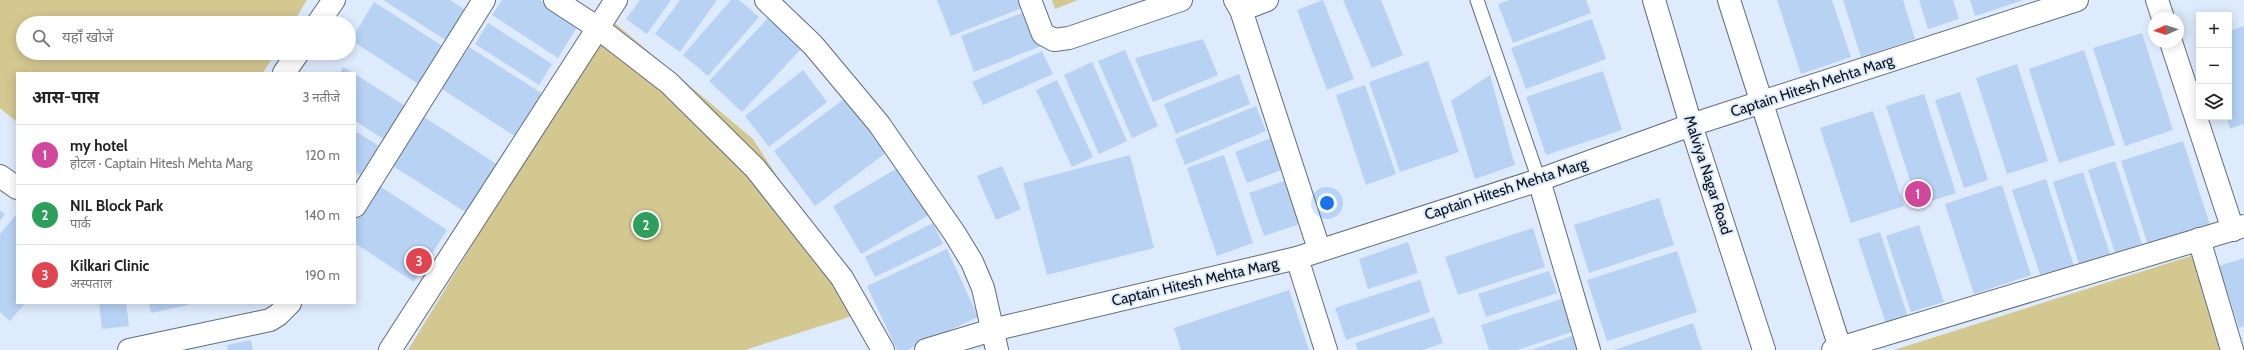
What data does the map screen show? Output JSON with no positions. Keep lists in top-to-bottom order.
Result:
{
  "streets": {
    "street": ["Captain Hitesh Mehta Marg", "Malviya Nagar Road"]
  },
  "crossings": [
    ["Captain Hitesh Mehta Marg", "Malviya Nagar Road"]
  ],
  "north": "left",
  "page": {
    "map_buttons": ["+", "−"],
    "search": "यहाँ खोजें",
    "heading": ["आस-पास", "3 नतीजे"],
    "list": [
      {
        "mark": "1",
        "name": "my hotel",
        "note": "होटल · Captain Hitesh Mehta Marg",
        "value": "120 m"
      },
      {
        "mark": "2",
        "name": "NIL Block Park",
        "note": "पार्क",
        "value": "140 m"
      },
      {
        "mark": "3",
        "name": "Kilkari Clinic",
        "note": "अस्पताल",
        "value": "190 m"
      }
    ],
    "pins": ["1", "2", "3"]
  }
}
